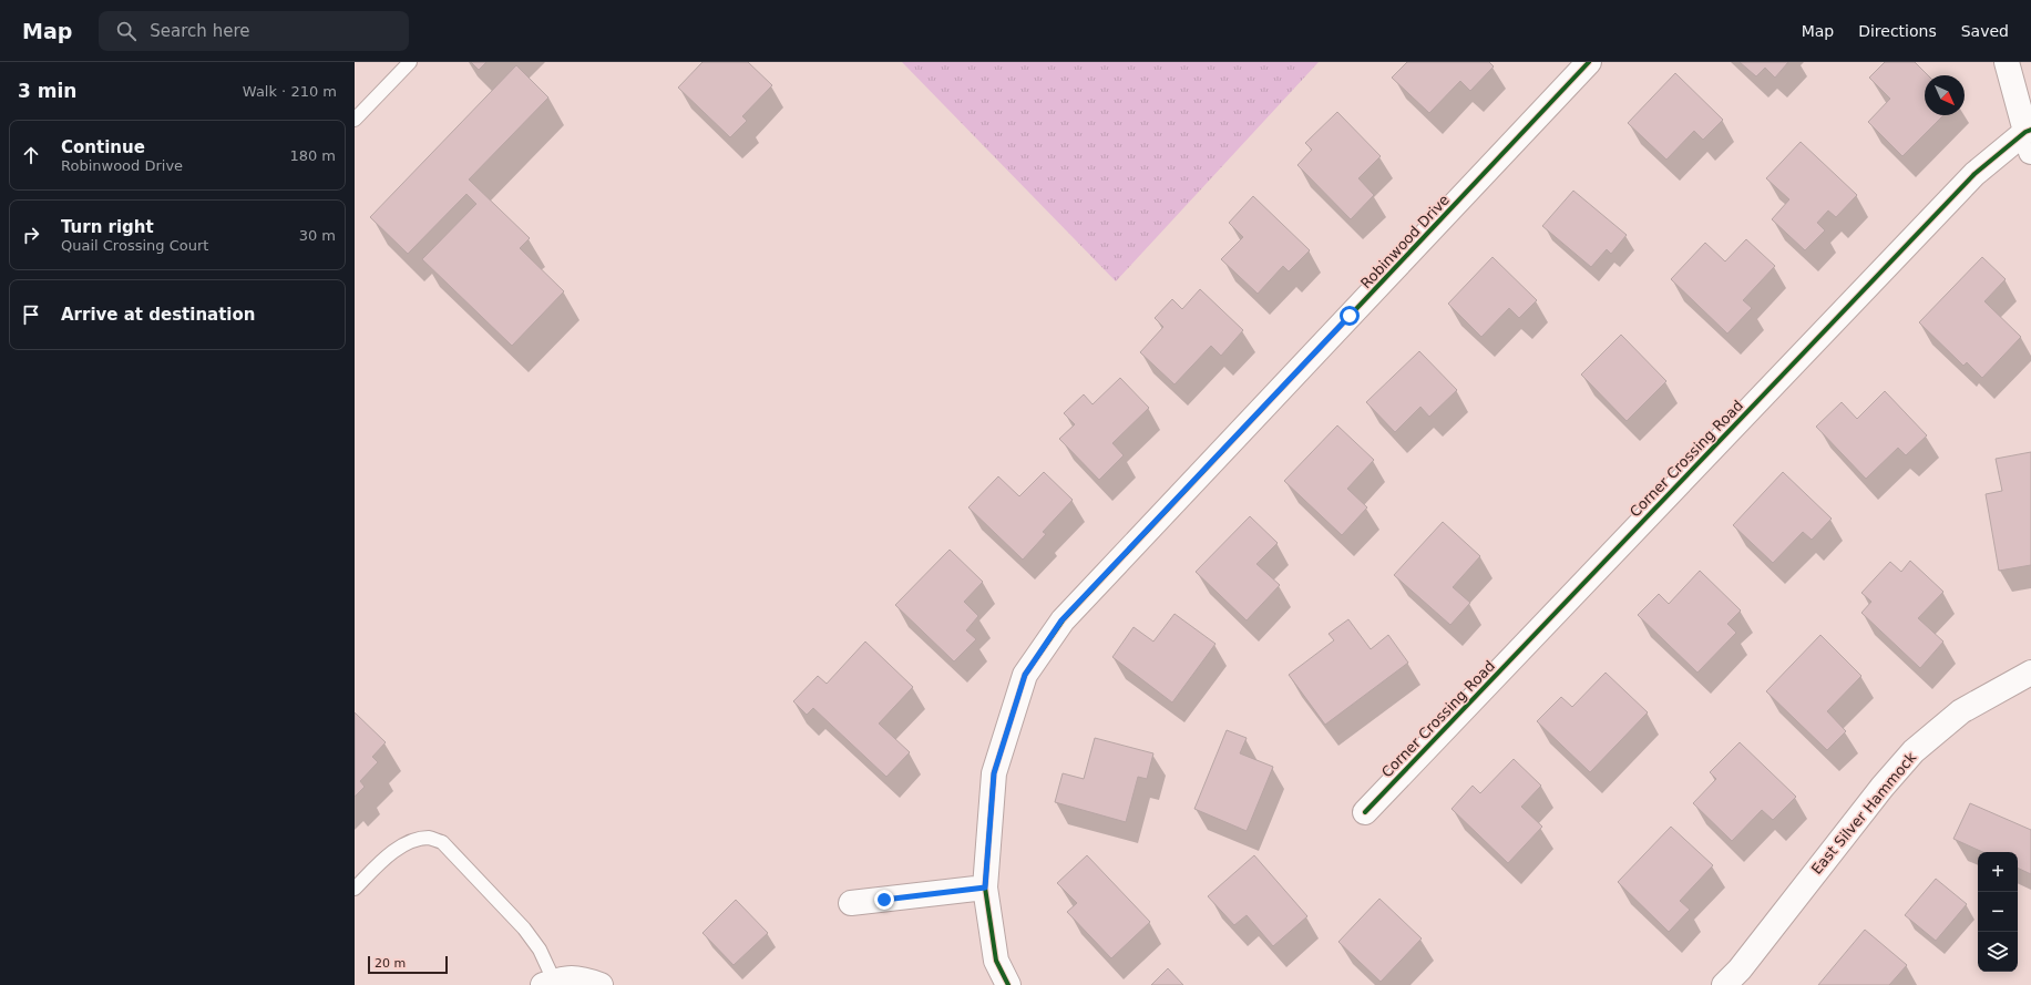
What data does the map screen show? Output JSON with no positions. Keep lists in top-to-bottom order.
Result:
{
  "streets": {
    "street": ["Robinwood Drive", "Corner Crossing Road", "East Silver Hammock"]
  },
  "scale_bar": "20 m",
  "north": "bottom right",
  "page": {
    "header": "Map",
    "search": "Search here",
    "nav": ["Map", "Directions", "Saved"],
    "heading": ["3 min", "Walk · 210 m"],
    "list": [
      ["Continue", "Robinwood Drive", "180 m"],
      ["Turn right", "Quail Crossing Court", "30 m"],
      "Arrive at destination"
    ],
    "map_buttons": ["+", "−"],
    "scale": "20 m"
  }
}
